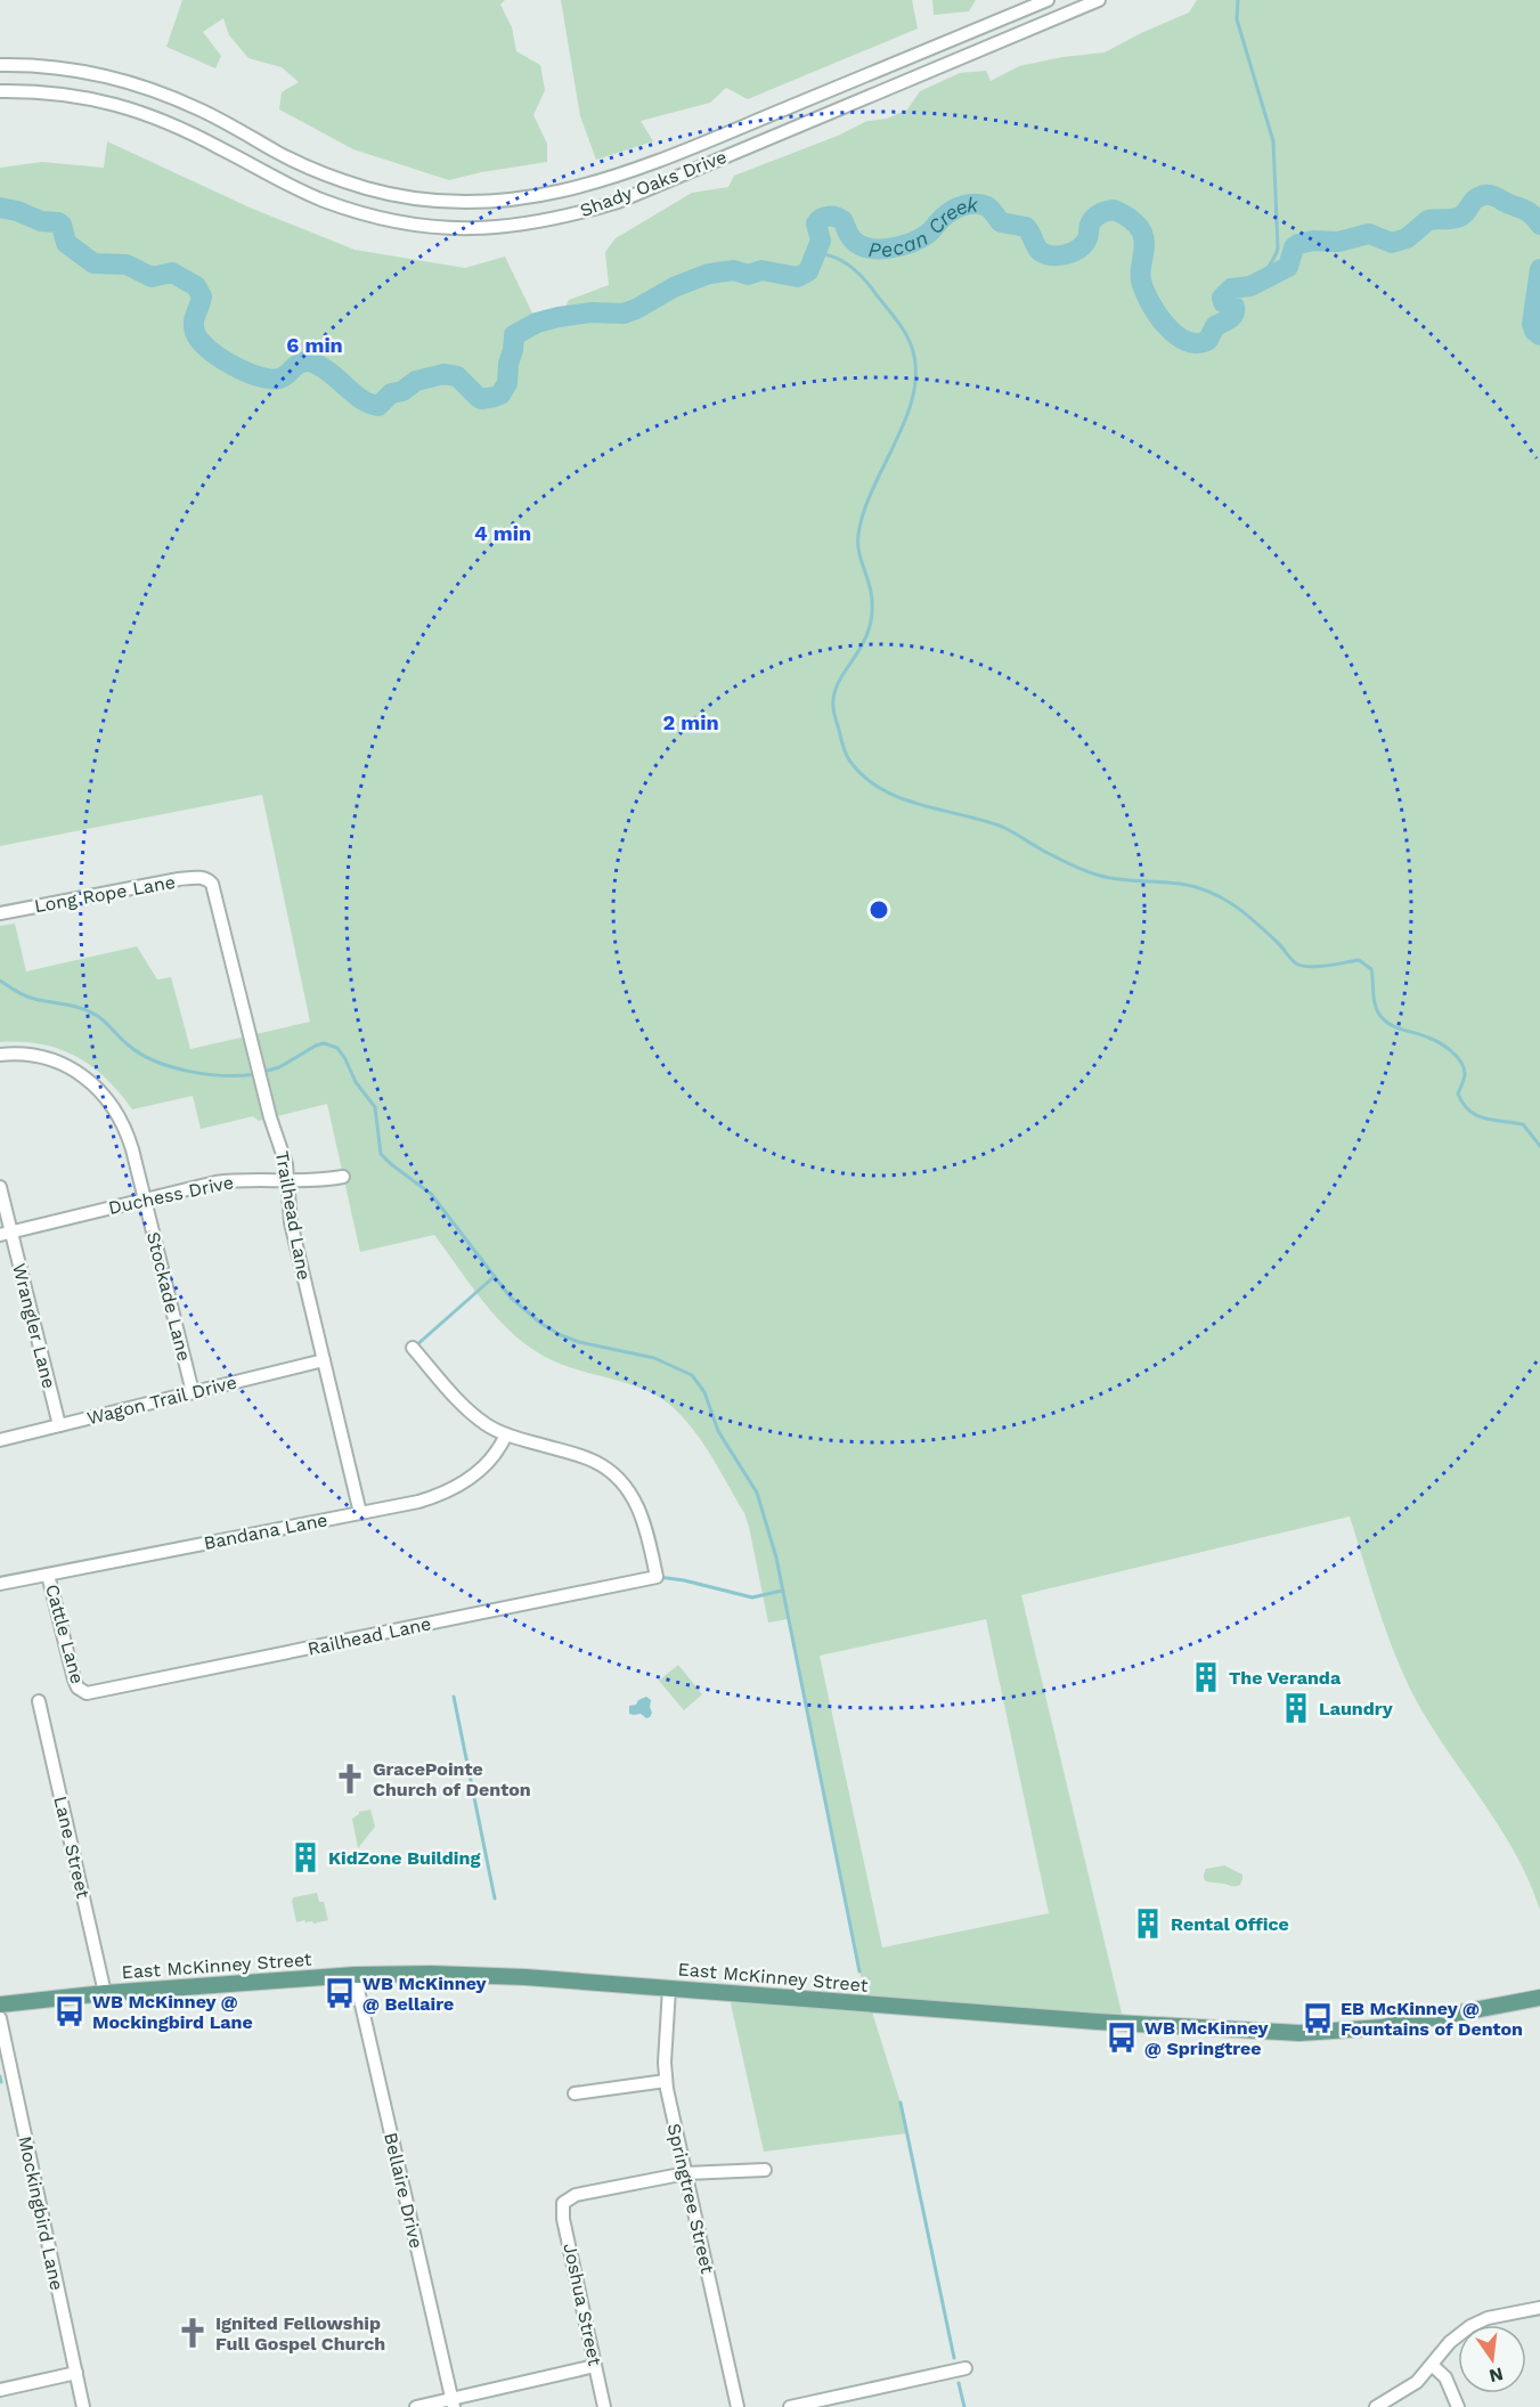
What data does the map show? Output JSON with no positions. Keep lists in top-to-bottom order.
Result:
{
  "streets": {
    "main road": ["East McKinney Street"],
    "street": [
      "Shady Oaks Drive",
      "Long Rope Lane",
      "Duchess Drive",
      "Trailhead Lane",
      "Stockade Lane",
      "Wrangler Lane",
      "Wagon Trail Drive",
      "Bandana Lane",
      "Cattle Lane",
      "Railhead Lane",
      "Lane Street",
      "Bellaire Drive",
      "Springtree Street",
      "Mockingbird Lane",
      "Joshua Street"
    ]
  },
  "crossings": [
    ["Long Rope Lane", "Trailhead Lane"],
    ["Duchess Drive", "Trailhead Lane"],
    ["Duchess Drive", "Stockade Lane"],
    ["Duchess Drive", "Wrangler Lane"],
    ["Trailhead Lane", "Wagon Trail Drive"],
    ["Trailhead Lane", "Bandana Lane"],
    ["Stockade Lane", "Wagon Trail Drive"],
    ["Wrangler Lane", "Wagon Trail Drive"],
    ["Bandana Lane", "Cattle Lane"],
    ["Bandana Lane", "Railhead Lane"],
    ["Cattle Lane", "Railhead Lane"],
    ["Lane Street", "East McKinney Street"],
    ["East McKinney Street", "Bellaire Drive"],
    ["East McKinney Street", "Springtree Street"],
    ["Springtree Street", "Joshua Street"]
  ],
  "water": ["Pecan Creek"],
  "places": {
    "building": [
      "The Veranda",
      "Laundry",
      "KidZone Building",
      "Rental Office"
    ],
    "church": ["GracePointe Church of Denton", "Ignited Fellowship Full Gospel Church"],
    "bus stop": [
      "WB McKinney @ Bellaire",
      "WB McKinney @ Mockingbird Lane",
      "EB McKinney @ Fountains of Denton",
      "WB McKinney @ Springtree"
    ]
  },
  "north": "bottom",
  "rings": ["6 min", "4 min", "2 min"]
}
